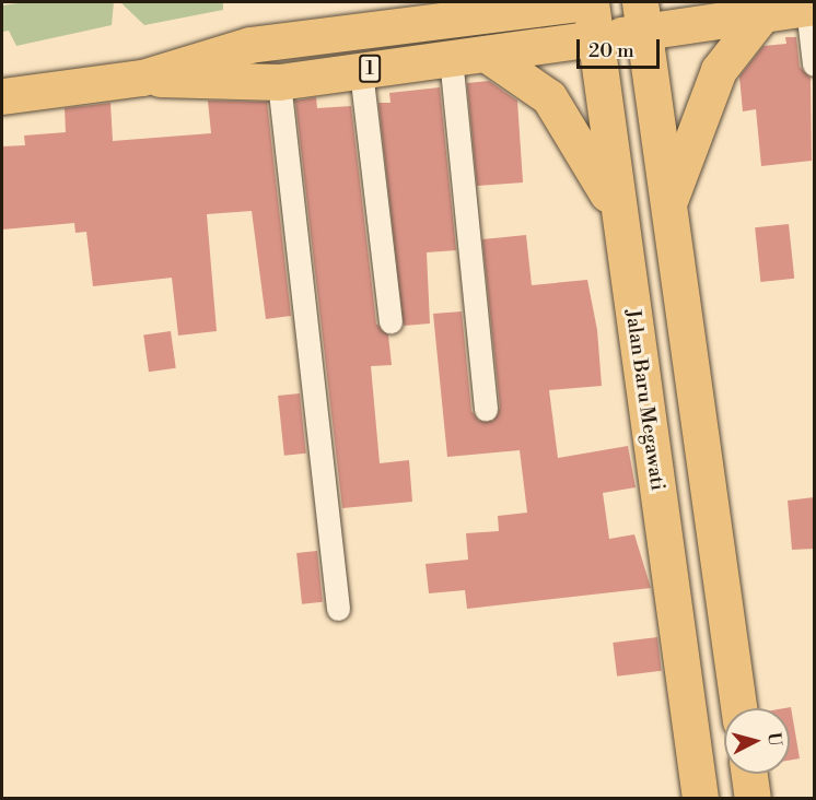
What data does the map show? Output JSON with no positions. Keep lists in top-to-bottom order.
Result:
{
  "streets": {
    "main road": ["1", "Jalan Baru Megawati"]
  },
  "crossings": [
    ["1", "Jalan Baru Megawati"]
  ],
  "scale_bar": "20 m",
  "north": "right"
}
